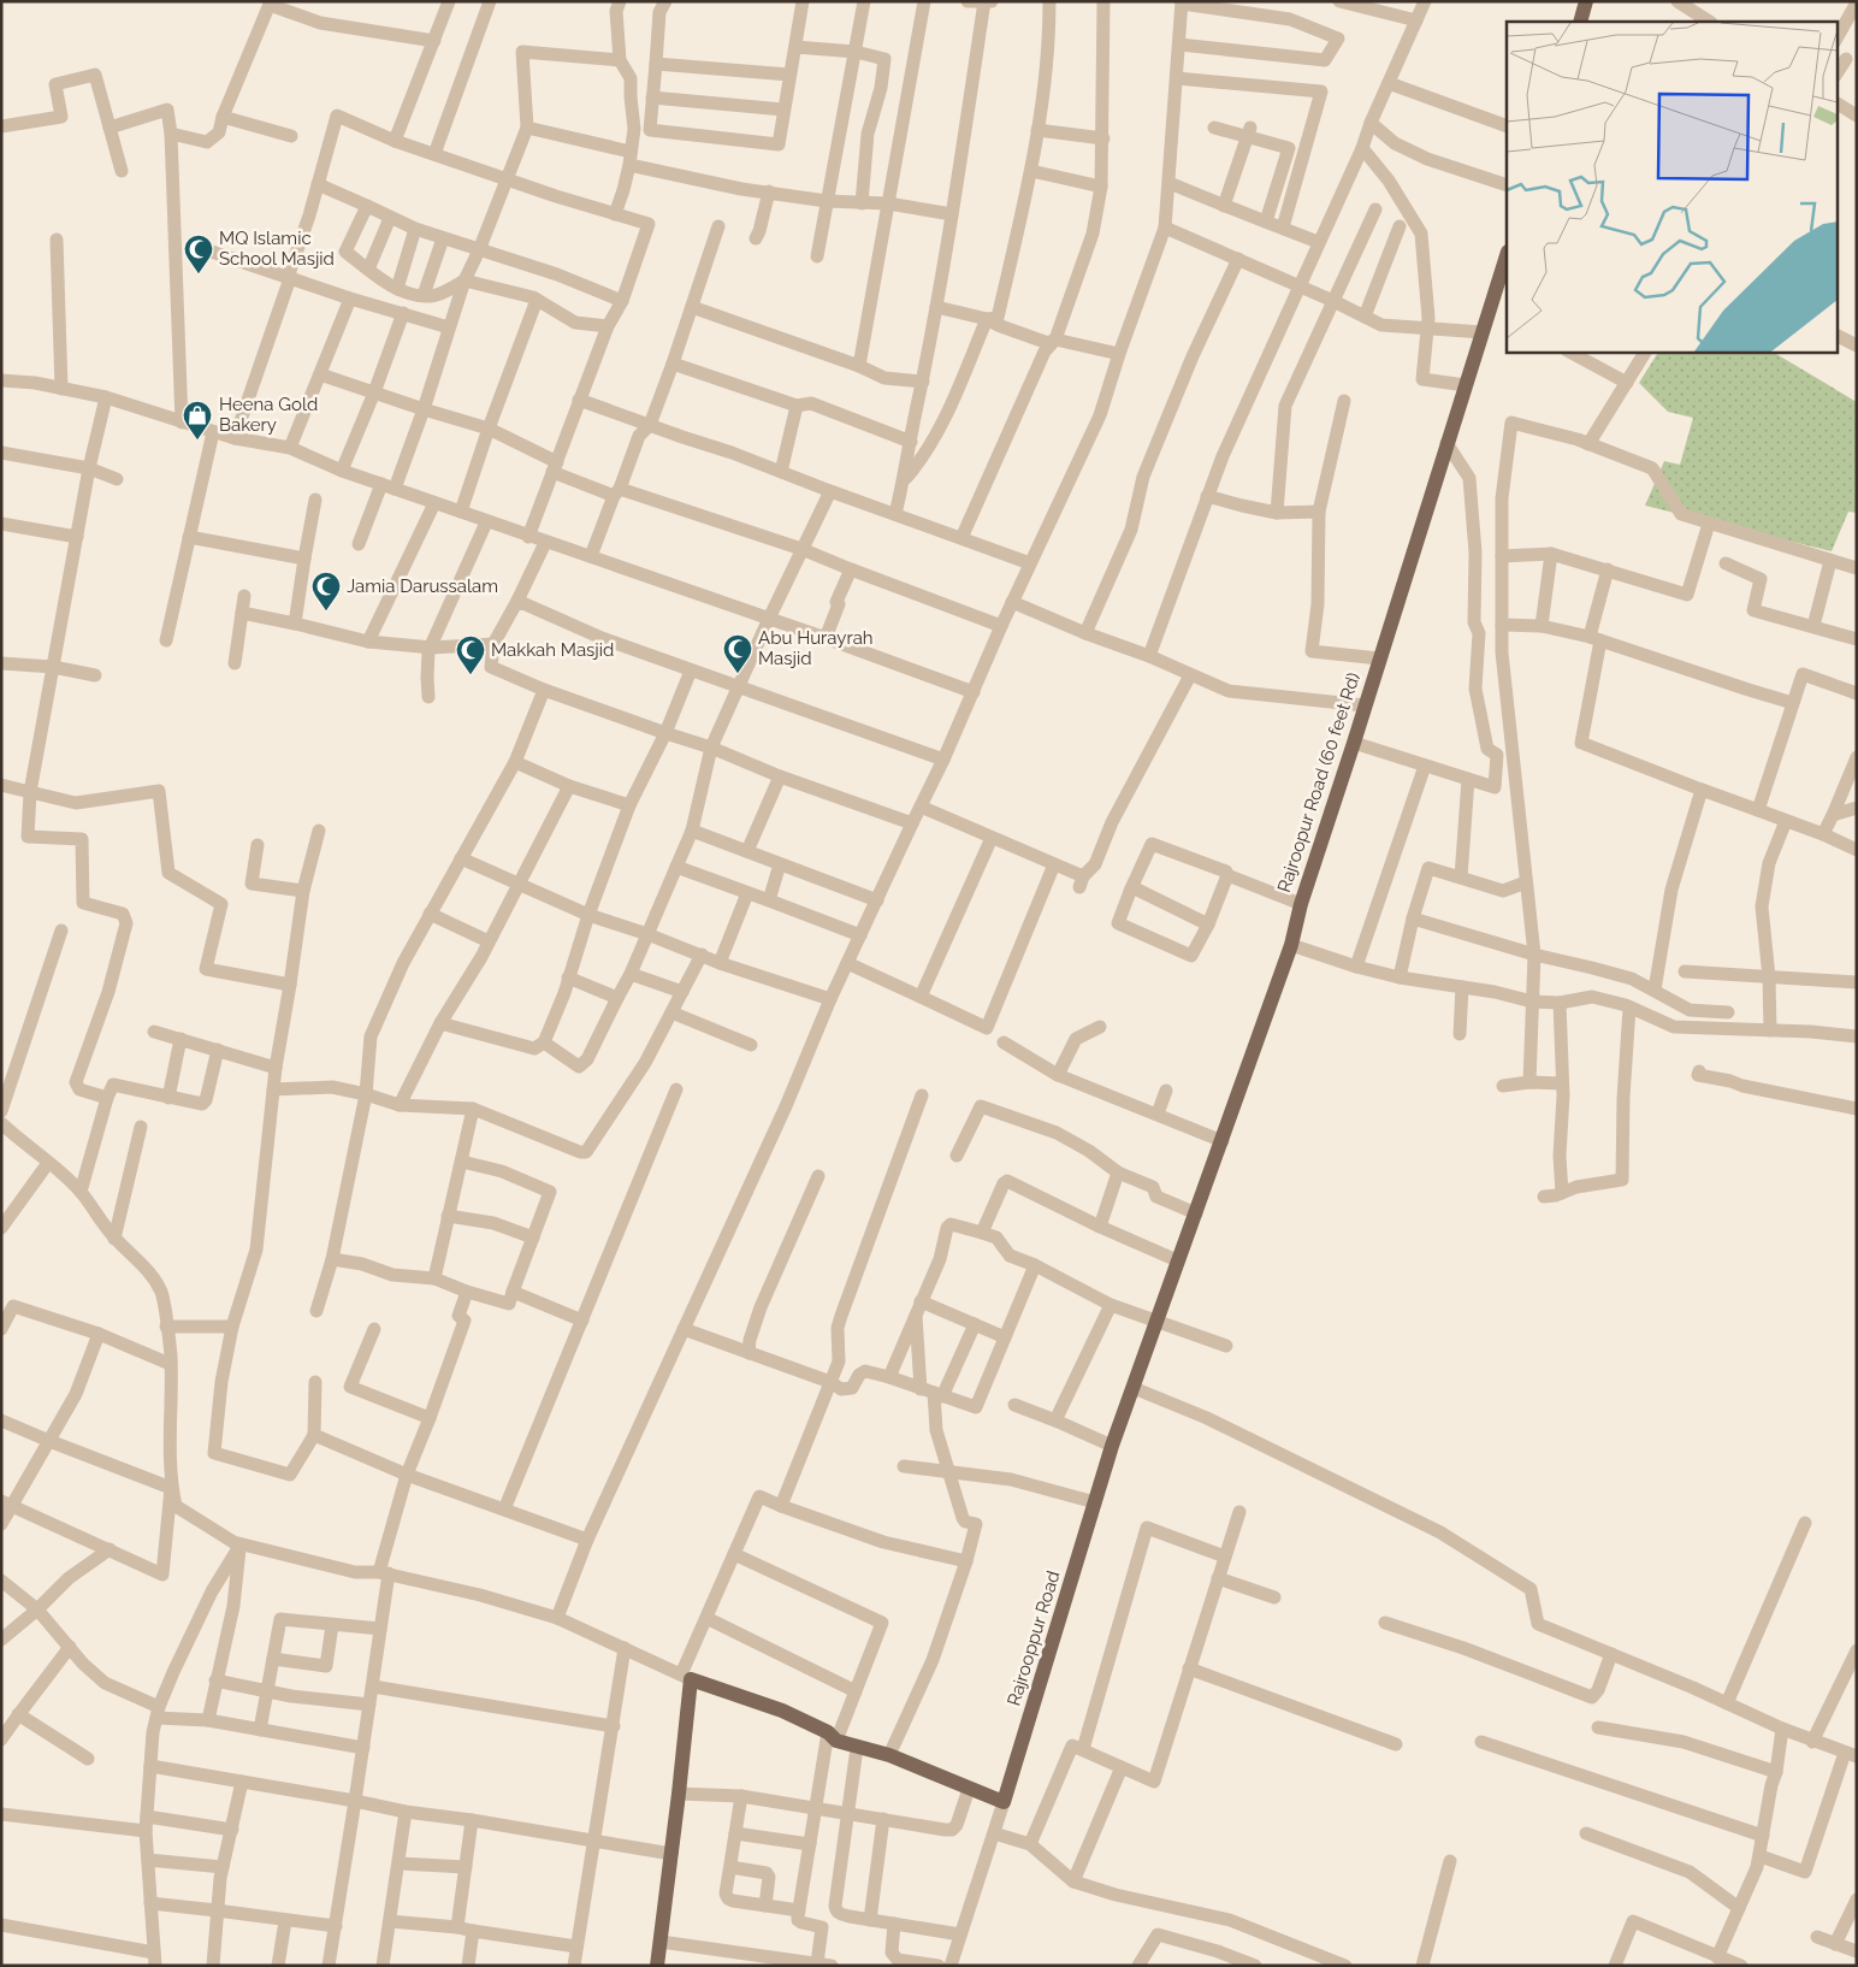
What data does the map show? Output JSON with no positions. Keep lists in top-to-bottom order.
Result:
{
  "streets": {
    "main road": ["Rajroopur Road (60 feet Rd)", "Rajrooppur Road"]
  },
  "crossings": [
    ["Rajroopur Road (60 feet Rd)", "Rajrooppur Road"]
  ],
  "places": {
    "mosque": [
      "MQ Islamic School Masjid",
      "Jamia Darussalam",
      "Abu Hurayrah Masjid",
      "Makkah Masjid"
    ],
    "shop": ["Heena Gold Bakery"]
  }
}
